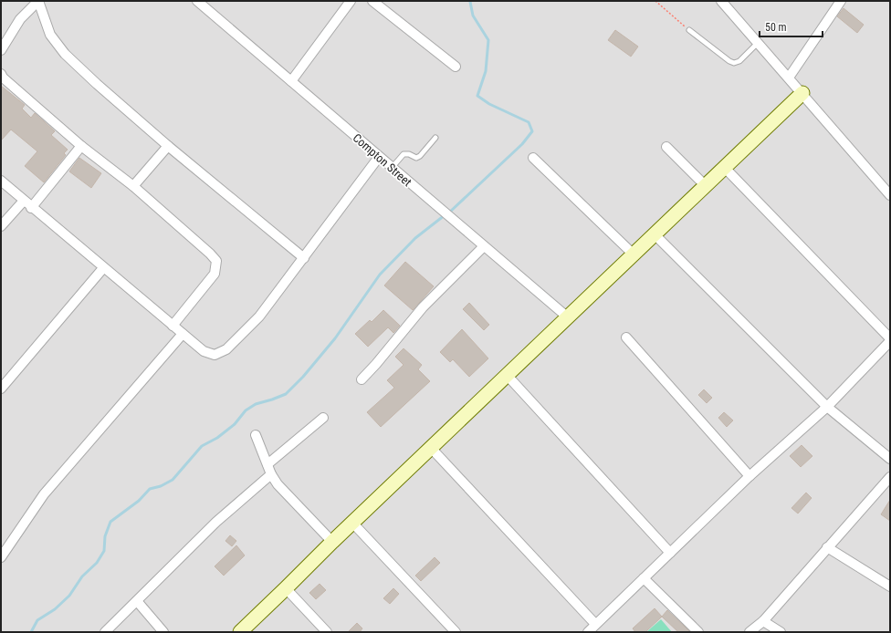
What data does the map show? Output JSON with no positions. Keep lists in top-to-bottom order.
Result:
{
  "streets": {
    "street": ["Compton Street"]
  },
  "scale_bar": "50 m"
}
